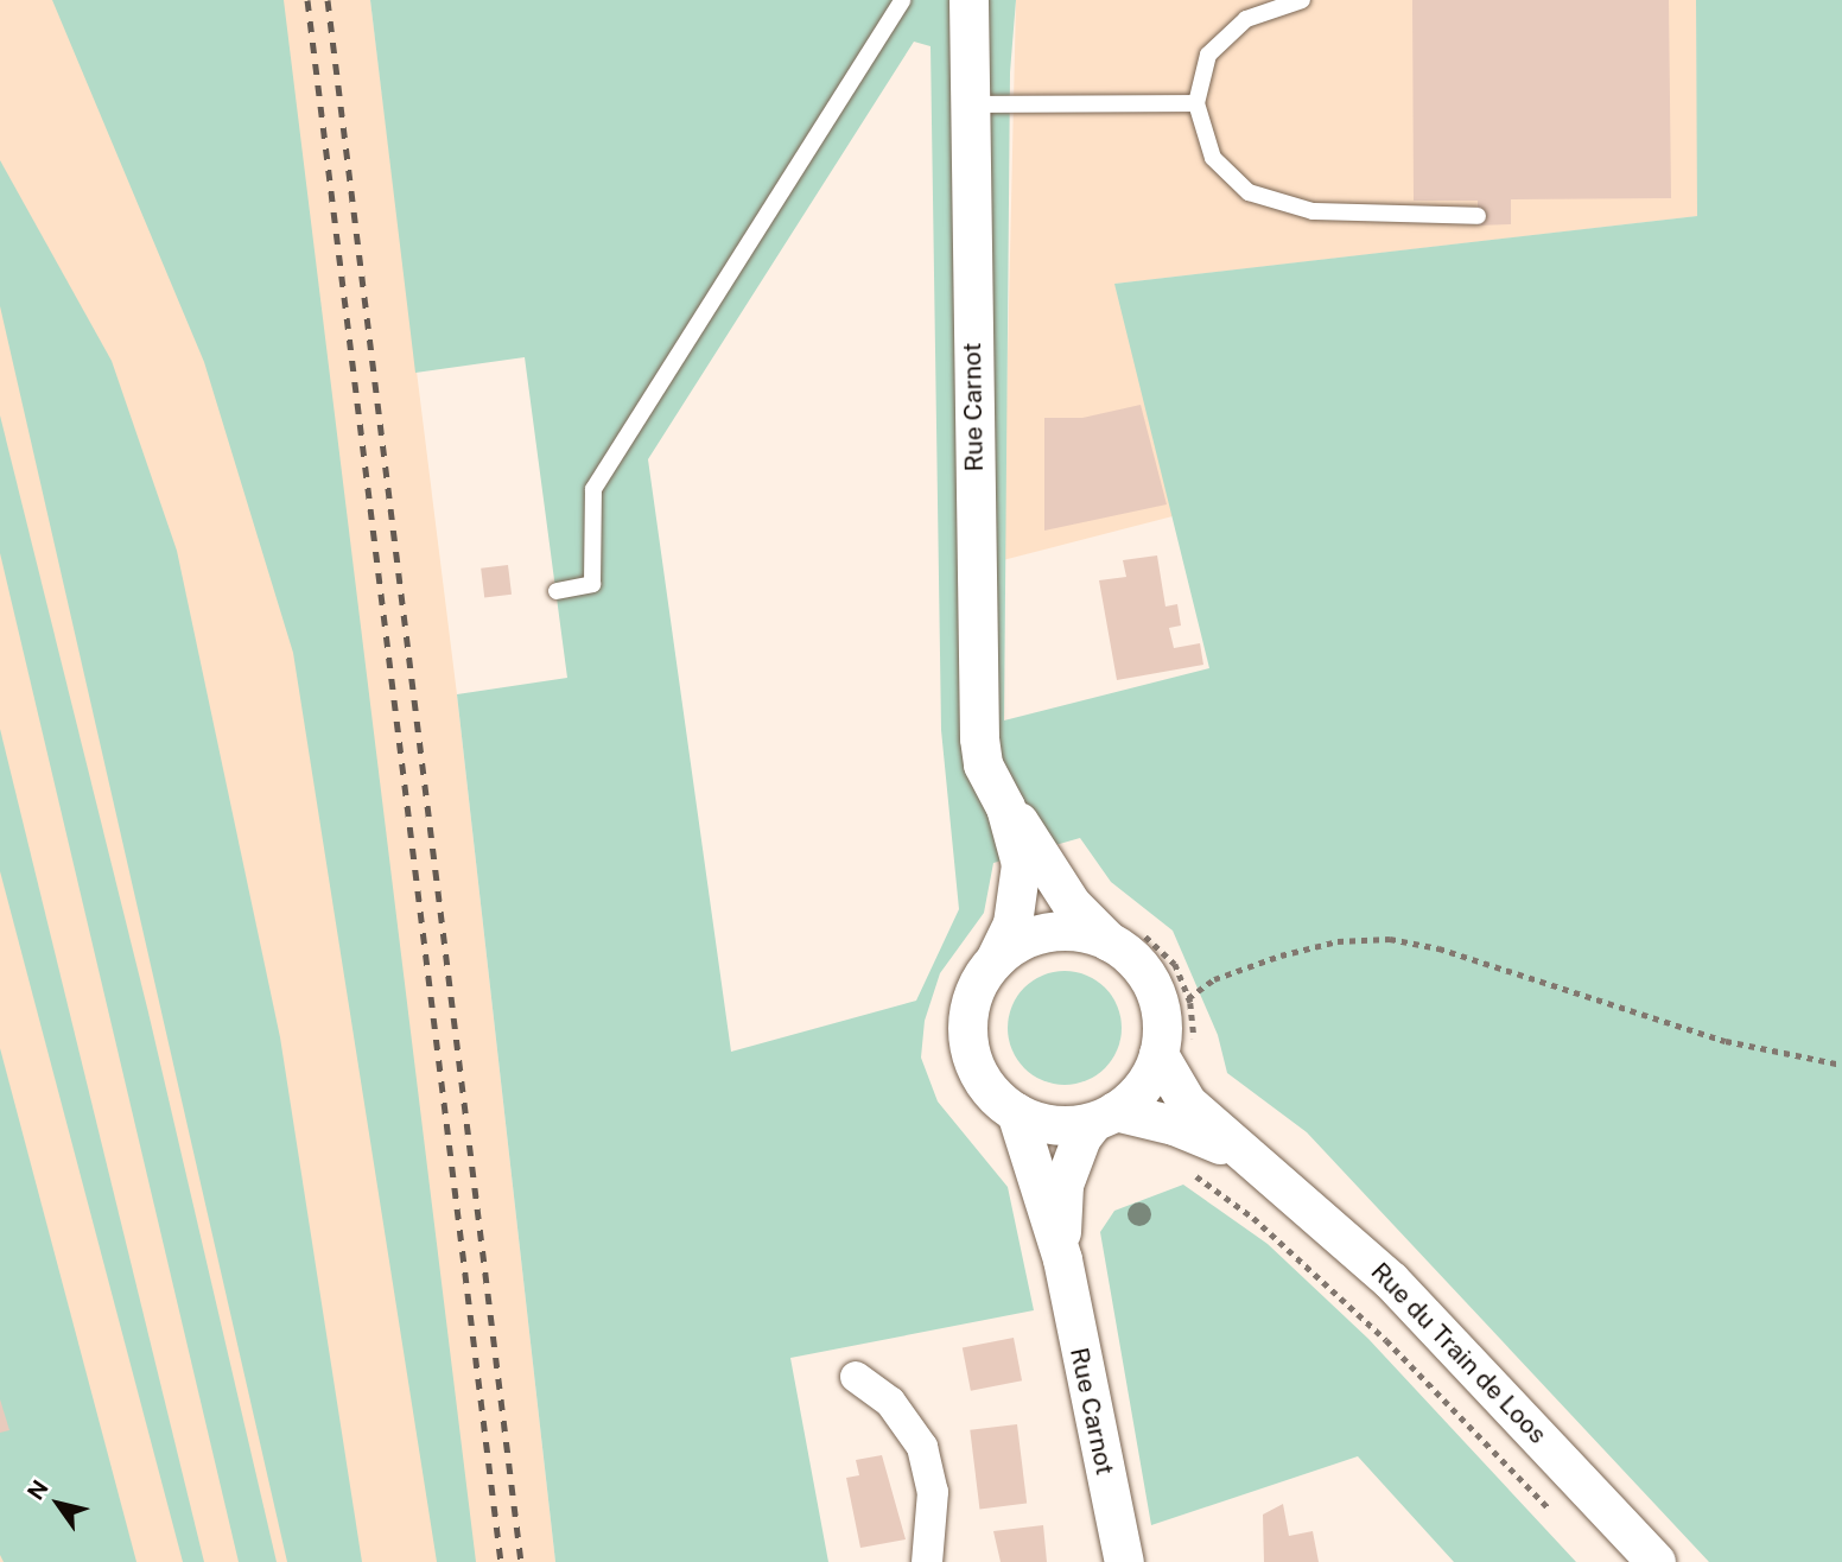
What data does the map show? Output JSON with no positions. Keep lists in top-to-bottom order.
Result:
{
  "streets": {
    "street": ["Rue Carnot", "Rue du Train de Loos"]
  },
  "crossings": [
    ["Rue Carnot", "Rue du Train de Loos"]
  ],
  "north": "top left"
}
